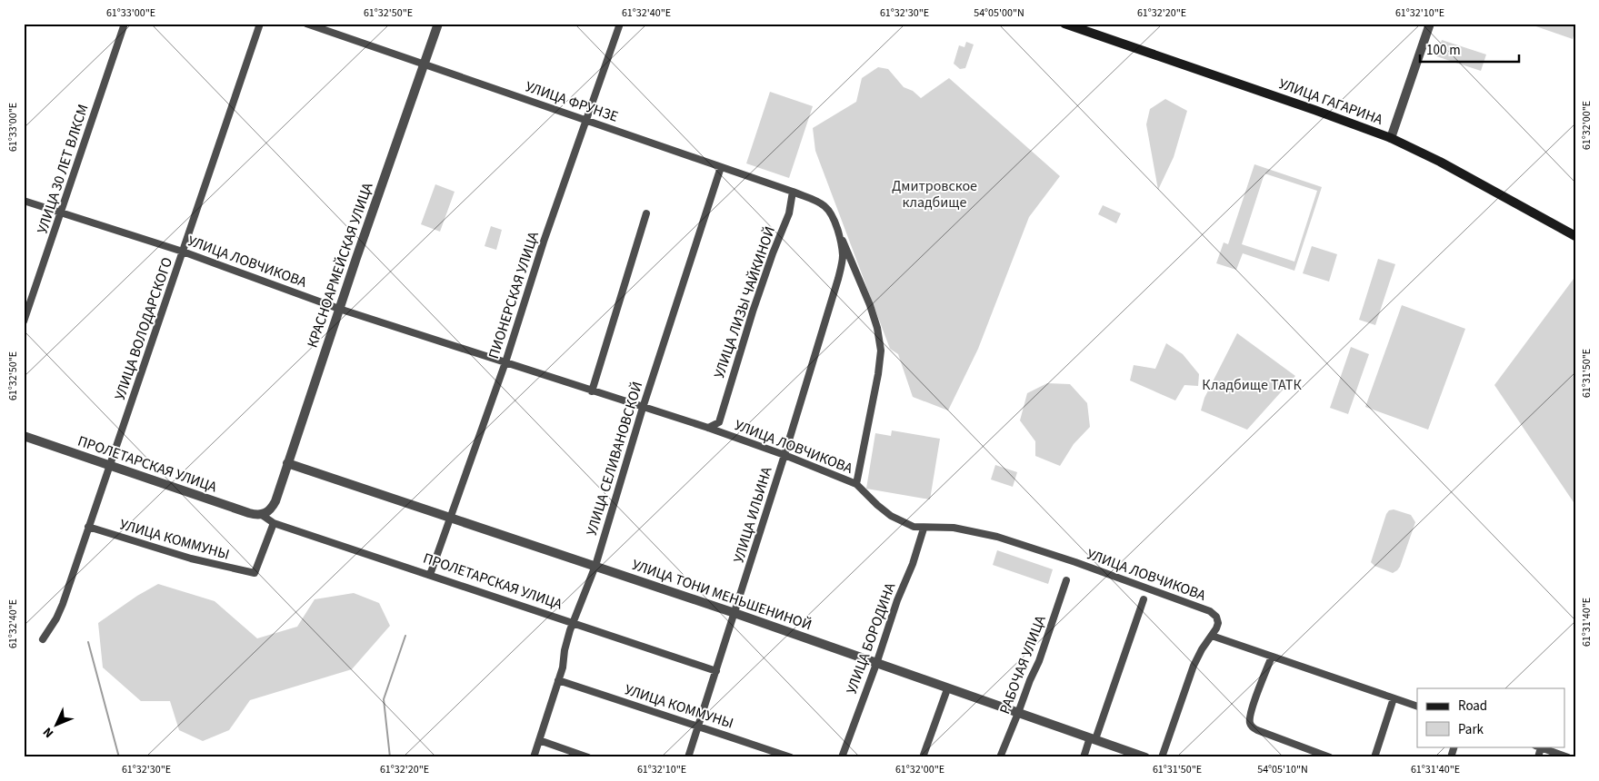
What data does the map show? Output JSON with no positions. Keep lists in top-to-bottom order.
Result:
{
  "streets": {
    "main road": ["УЛИЦА ГАГАРИНА"],
    "street": [
      "УЛИЦА ФРУНЗЕ",
      "УЛИЦА 30 ЛЕТ ВЛКСМ",
      "УЛИЦА ЛОВЧИКОВА",
      "КРАСНОАРМЕЙСКАЯ УЛИЦА",
      "ПИОНЕРСКАЯ УЛИЦА",
      "УЛИЦА ЛИЗЫ ЧАЙКИНОЙ",
      "УЛИЦА ВОЛОДАРСКОГО",
      "УЛИЦА СЕЛИВАНОВСКОЙ",
      "ПРОЛЕТАРСКАЯ УЛИЦА",
      "УЛИЦА ИЛЬИНА",
      "УЛИЦА КОММУНЫ",
      "УЛИЦА ТОНИ МЕНЬШЕНИНОЙ",
      "УЛИЦА БОРОДИНА",
      "РАБОЧАЯ УЛИЦА"
    ]
  },
  "crossings": [
    ["УЛИЦА ФРУНЗЕ", "КРАСНОАРМЕЙСКАЯ УЛИЦА"],
    ["УЛИЦА ФРУНЗЕ", "ПИОНЕРСКАЯ УЛИЦА"],
    ["УЛИЦА ФРУНЗЕ", "УЛИЦА ЛИЗЫ ЧАЙКИНОЙ"],
    ["УЛИЦА ФРУНЗЕ", "УЛИЦА СЕЛИВАНОВСКОЙ"],
    ["УЛИЦА ФРУНЗЕ", "УЛИЦА ИЛЬИНА"],
    ["УЛИЦА 30 ЛЕТ ВЛКСМ", "УЛИЦА ЛОВЧИКОВА"],
    ["УЛИЦА ЛОВЧИКОВА", "КРАСНОАРМЕЙСКАЯ УЛИЦА"],
    ["УЛИЦА ЛОВЧИКОВА", "ПИОНЕРСКАЯ УЛИЦА"],
    ["УЛИЦА ЛОВЧИКОВА", "УЛИЦА ВОЛОДАРСКОГО"],
    ["УЛИЦА ЛОВЧИКОВА", "УЛИЦА СЕЛИВАНОВСКОЙ"],
    ["УЛИЦА ЛОВЧИКОВА", "УЛИЦА ИЛЬИНА"],
    ["УЛИЦА ЛОВЧИКОВА", "УЛИЦА БОРОДИНА"],
    ["КРАСНОАРМЕЙСКАЯ УЛИЦА", "ПРОЛЕТАРСКАЯ УЛИЦА"],
    ["КРАСНОАРМЕЙСКАЯ УЛИЦА", "УЛИЦА ТОНИ МЕНЬШЕНИНОЙ"],
    ["ПИОНЕРСКАЯ УЛИЦА", "ПРОЛЕТАРСКАЯ УЛИЦА"],
    ["ПИОНЕРСКАЯ УЛИЦА", "УЛИЦА ТОНИ МЕНЬШЕНИНОЙ"],
    ["УЛИЦА ВОЛОДАРСКОГО", "ПРОЛЕТАРСКАЯ УЛИЦА"],
    ["УЛИЦА ВОЛОДАРСКОГО", "УЛИЦА КОММУНЫ"],
    ["УЛИЦА СЕЛИВАНОВСКОЙ", "ПРОЛЕТАРСКАЯ УЛИЦА"],
    ["УЛИЦА СЕЛИВАНОВСКОЙ", "УЛИЦА КОММУНЫ"],
    ["УЛИЦА СЕЛИВАНОВСКОЙ", "УЛИЦА ТОНИ МЕНЬШЕНИНОЙ"],
    ["ПРОЛЕТАРСКАЯ УЛИЦА", "УЛИЦА ИЛЬИНА"],
    ["ПРОЛЕТАРСКАЯ УЛИЦА", "УЛИЦА КОММУНЫ"],
    ["УЛИЦА ИЛЬИНА", "УЛИЦА КОММУНЫ"],
    ["УЛИЦА ИЛЬИНА", "УЛИЦА ТОНИ МЕНЬШЕНИНОЙ"],
    ["УЛИЦА ТОНИ МЕНЬШЕНИНОЙ", "УЛИЦА БОРОДИНА"],
    ["УЛИЦА ТОНИ МЕНЬШЕНИНОЙ", "РАБОЧАЯ УЛИЦА"]
  ],
  "parks": ["Дмитровское кладбище", "Кладбище ТАТК"],
  "legend": ["Road", "Park"],
  "scale_bar": "100 m",
  "north": "bottom left",
  "coordinates": [
    "61°33'00\"E",
    "61°32'50\"E",
    "61°32'40\"E",
    "61°32'30\"E",
    "54°05'00\"N",
    "61°32'20\"E",
    "61°32'10\"E",
    "61°32'00\"E",
    "61°31'50\"E",
    "61°31'40\"E",
    "54°05'10\"N"
  ]
}
